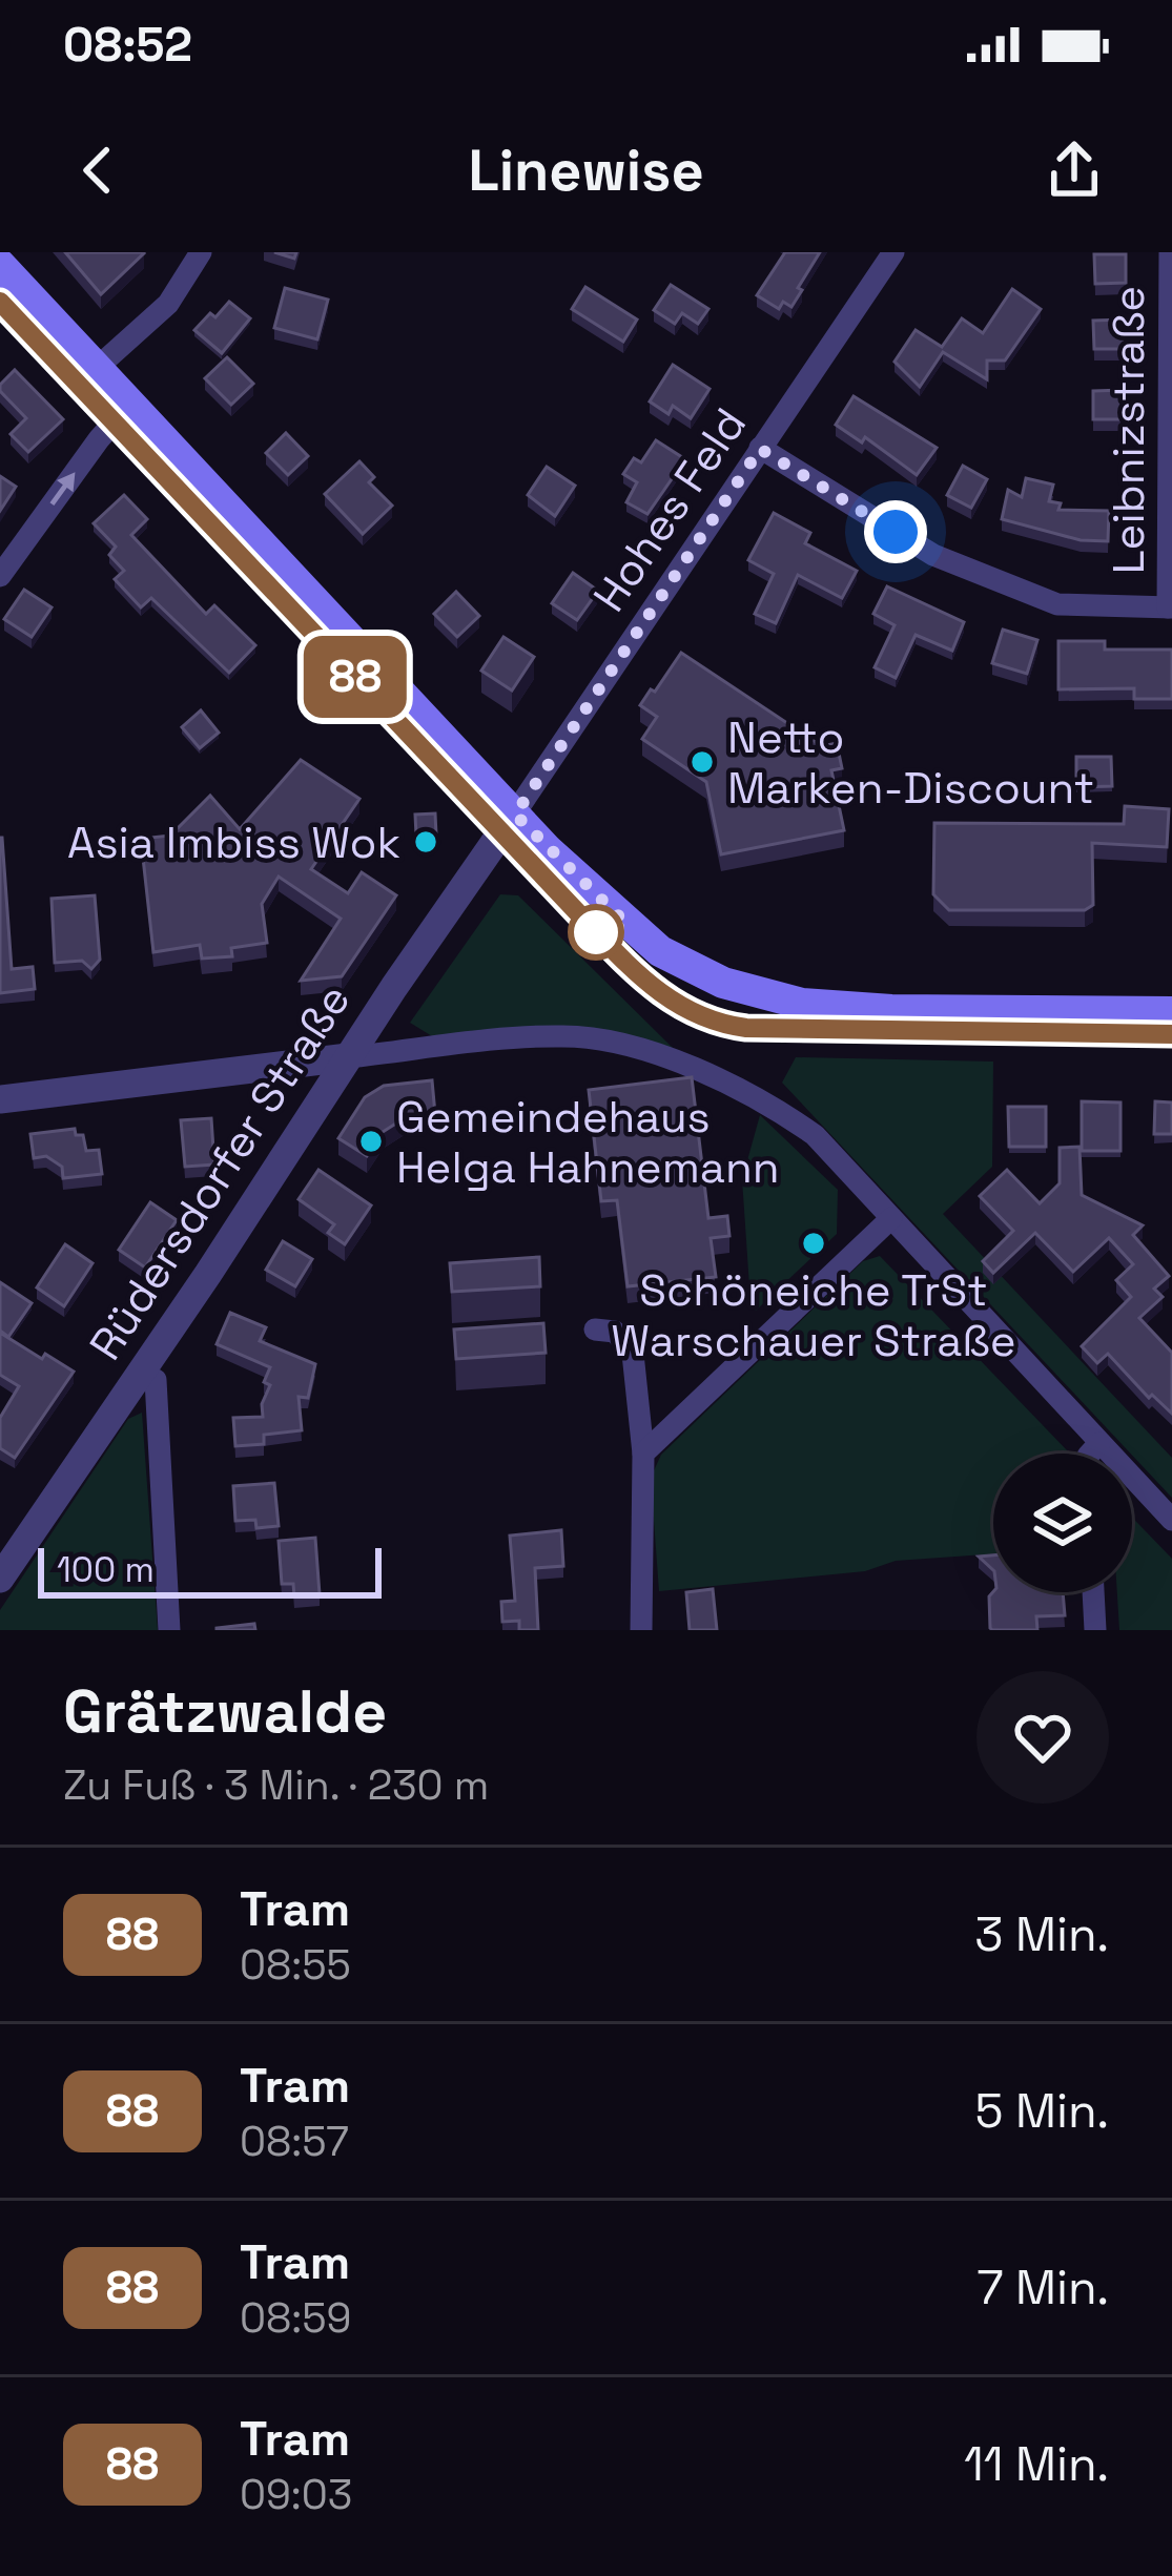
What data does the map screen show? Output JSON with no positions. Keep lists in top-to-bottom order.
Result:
{
  "streets": {
    "street": ["Leibnizstraße", "Hohes Feld", "Rüdersdorfer Straße"]
  },
  "crossings": [
    ["Hohes Feld", "Rüdersdorfer Straße"]
  ],
  "places": [
    "Netto Marken-Discount",
    "Asia Imbiss Wok",
    "Gemeindehaus Helga Hahnemann",
    "Schöneiche TrSt Warschauer Straße"
  ],
  "lines": ["tram line 88"],
  "scale_bar": "100 m",
  "page": {
    "status": "08:52",
    "header": "Linewise",
    "on_map": "88",
    "scale": "100 m",
    "heading": ["Grätzwalde", "Zu Fuß · 3 Min. · 230 m"],
    "list": [
      {
        "mark": "88",
        "name": "Tram",
        "note": "08:55",
        "value": "3 Min."
      },
      {
        "mark": "88",
        "name": "Tram",
        "note": "08:57",
        "value": "5 Min."
      },
      {
        "mark": "88",
        "name": "Tram",
        "note": "08:59",
        "value": "7 Min."
      },
      {
        "mark": "88",
        "name": "Tram",
        "note": "09:03",
        "value": "11 Min."
      }
    ]
  }
}
